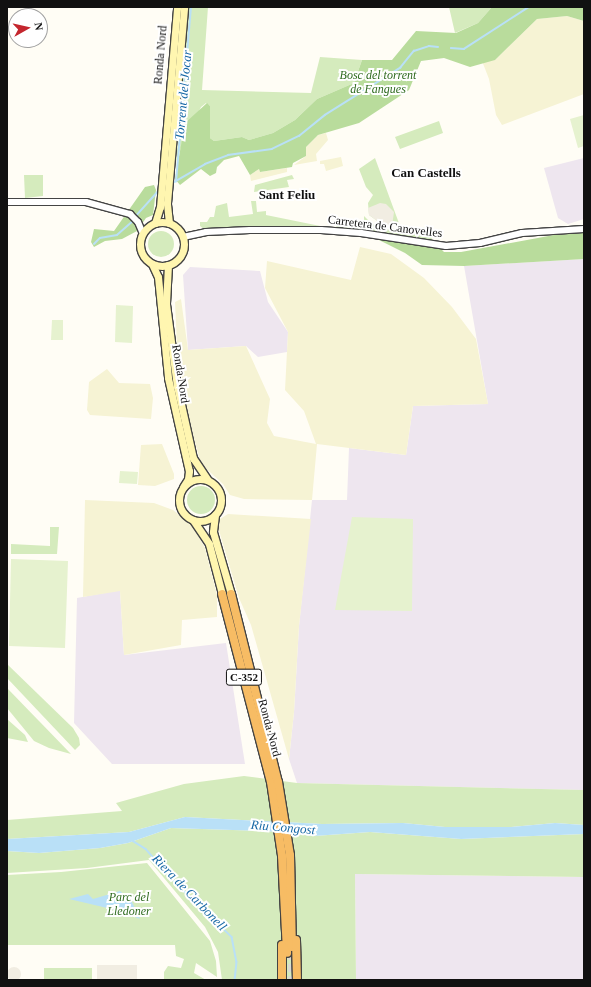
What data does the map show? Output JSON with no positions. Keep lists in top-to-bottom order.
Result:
{
  "streets": {
    "highway": ["Ronda Nord", "C-352"],
    "street": ["Carretera de Canovelles"]
  },
  "crossings": [
    ["Ronda Nord", "Carretera de Canovelles"],
    ["Ronda Nord", "C-352"],
    ["Carretera de Canovelles", "C-352"]
  ],
  "districts": ["Can Castells", "Sant Feliu"],
  "water": ["Torrent del Jocar", "Riu Congost", "Riera de Carbonell"],
  "parks": ["Bosc del torrent de Fangues", "Parc del Lledoner"],
  "north": "right"
}
